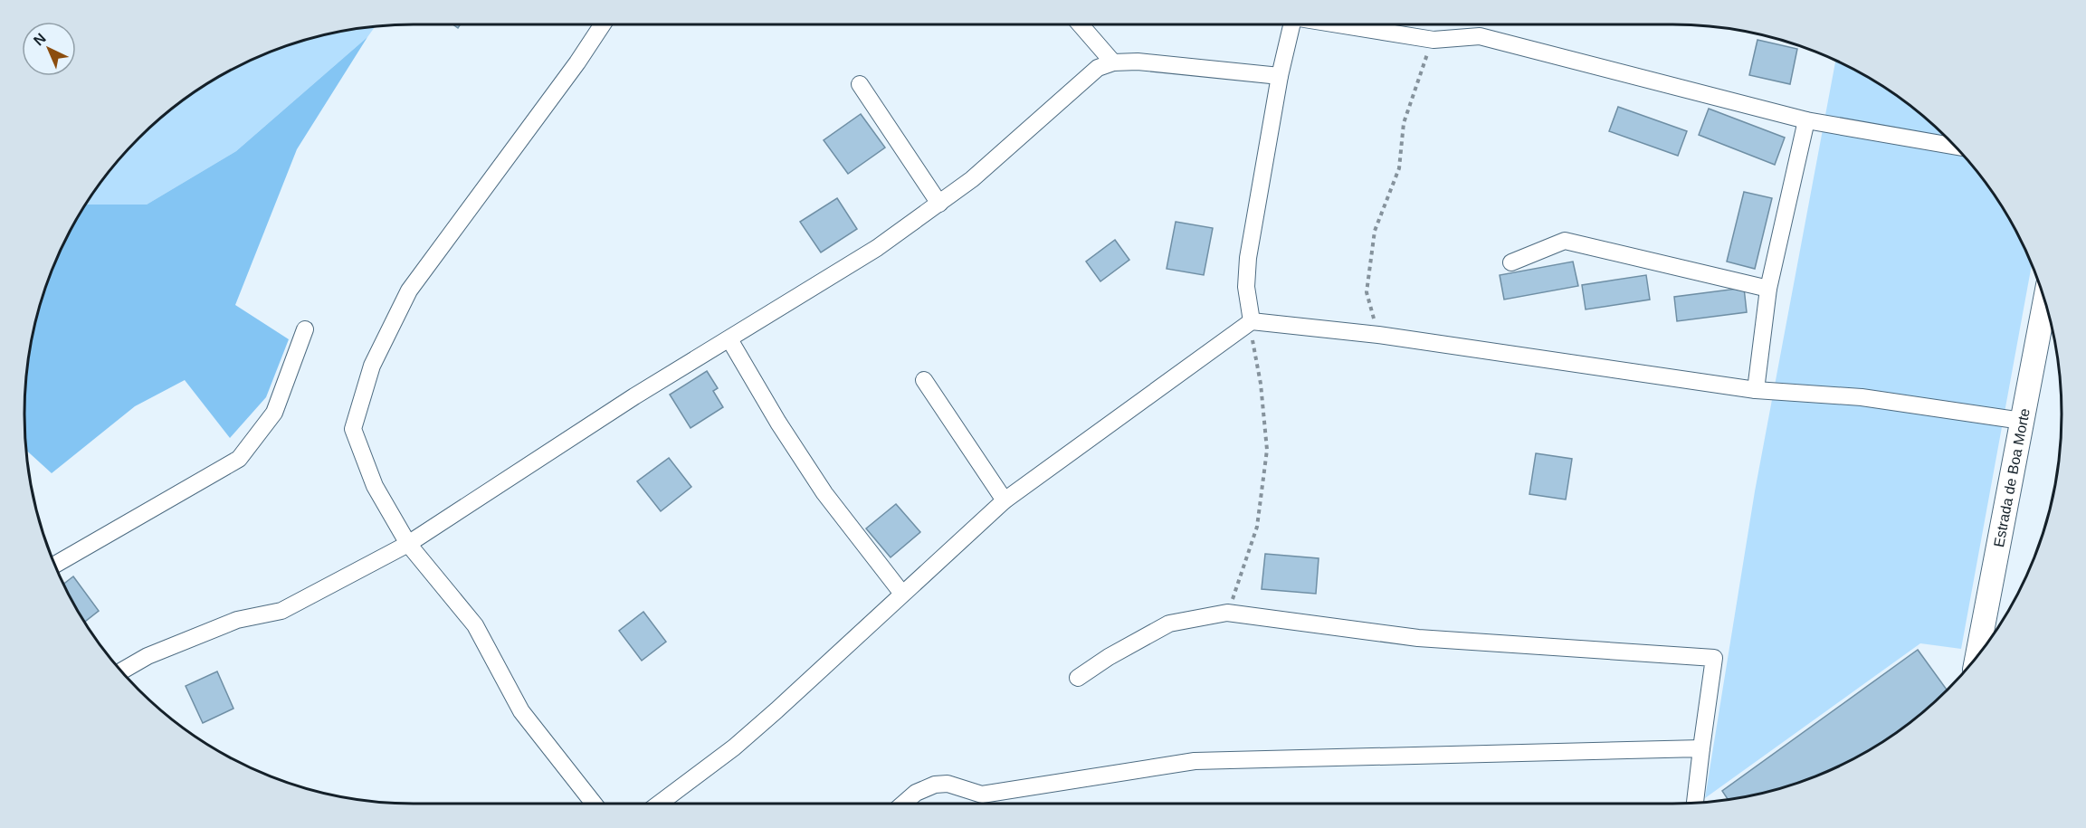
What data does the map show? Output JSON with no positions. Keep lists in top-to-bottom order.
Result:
{
  "streets": {
    "main road": ["Estrada de Boa Morte"]
  },
  "north": "top left"
}
